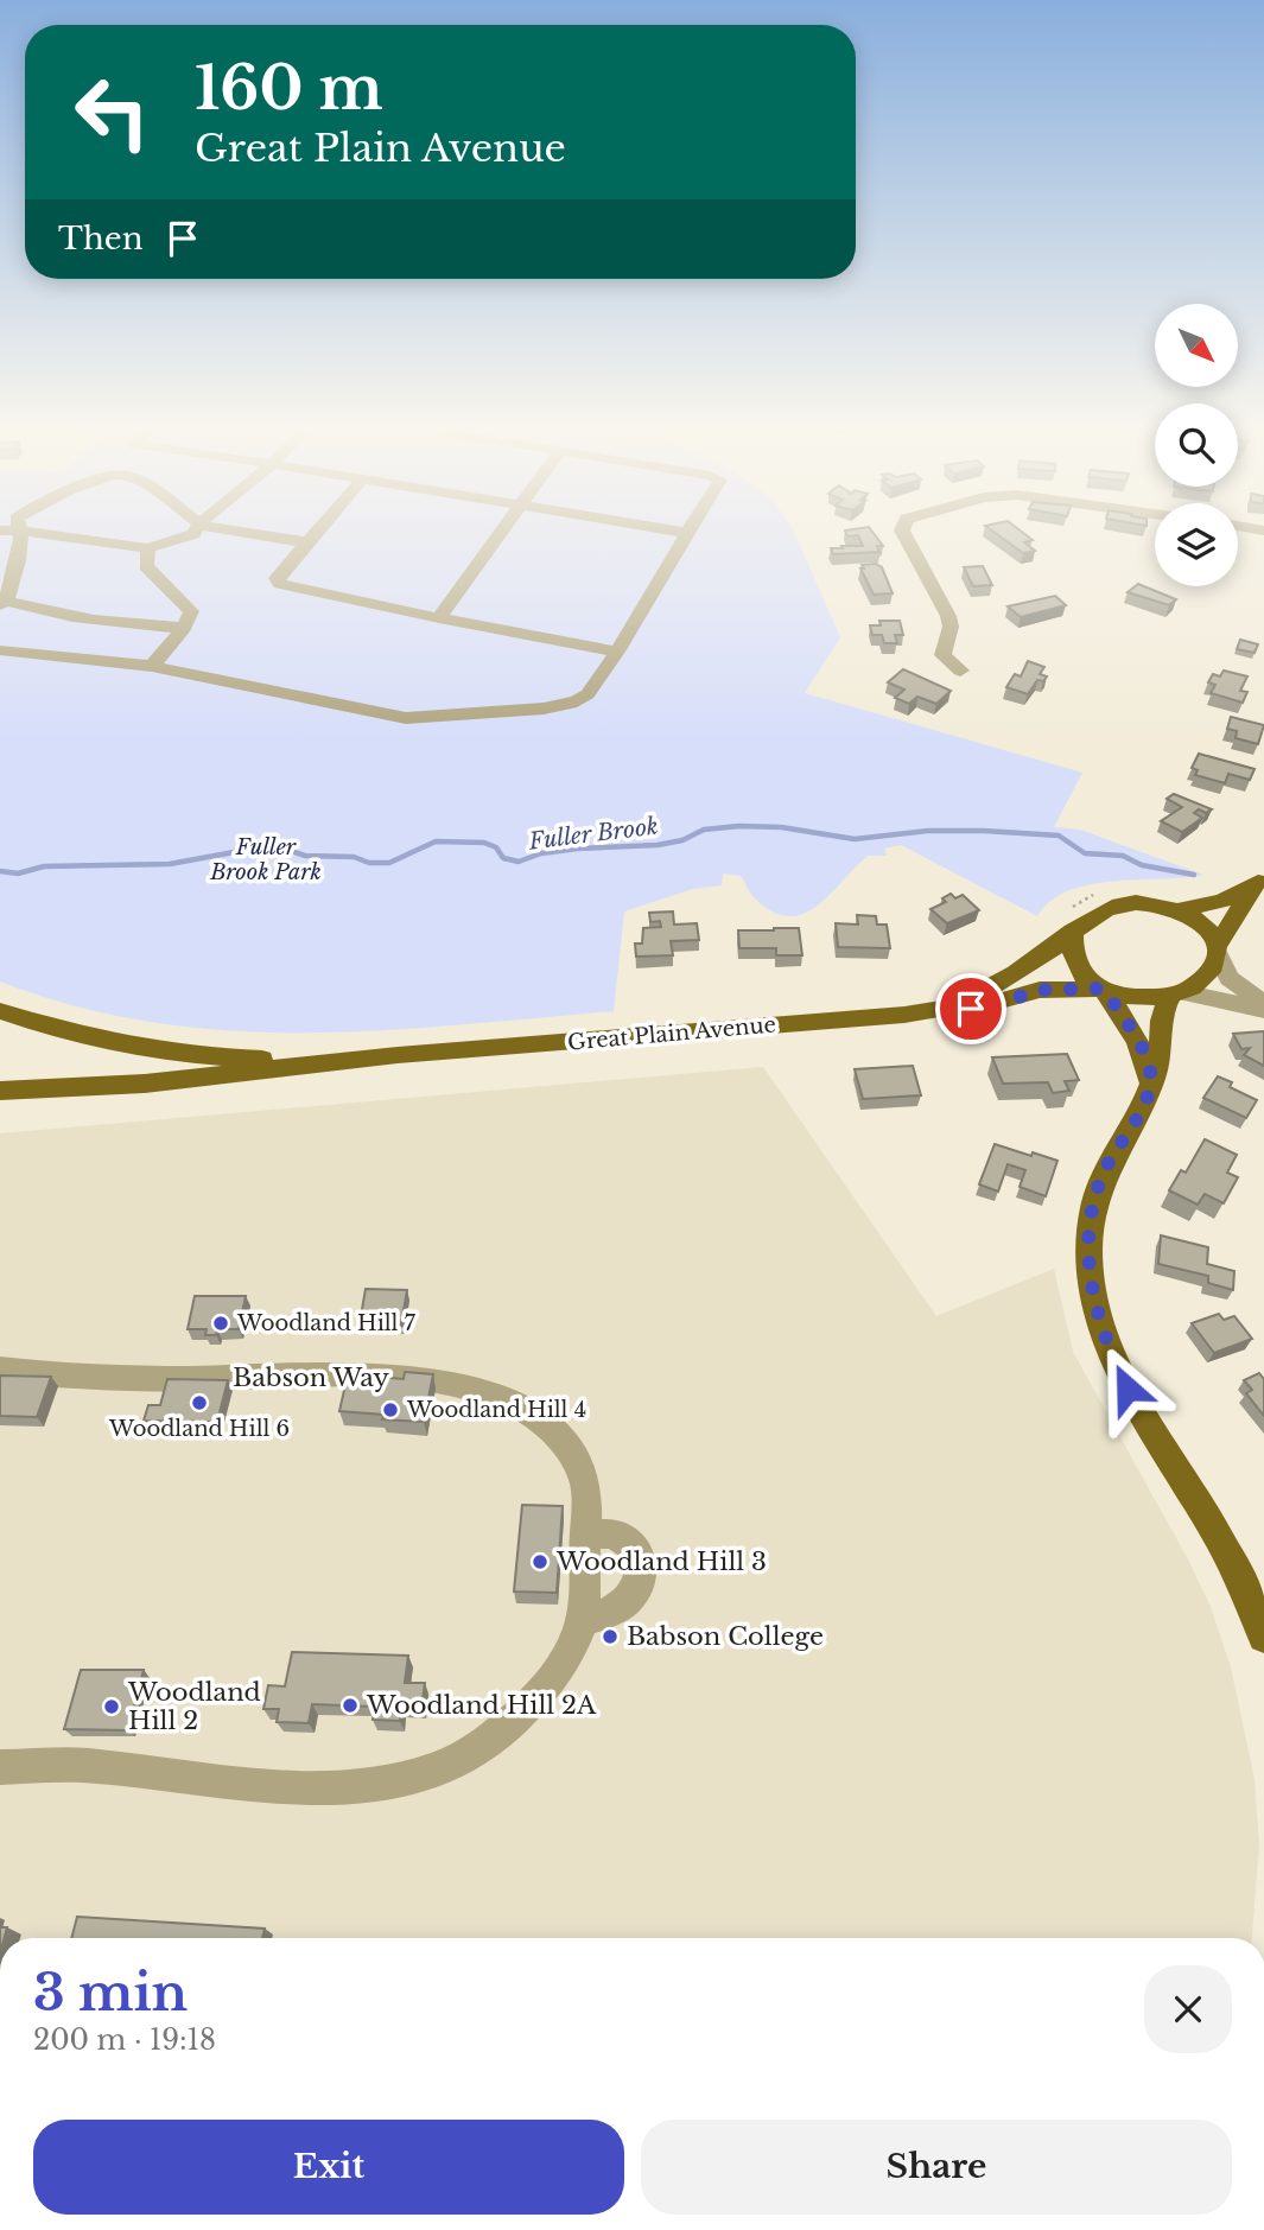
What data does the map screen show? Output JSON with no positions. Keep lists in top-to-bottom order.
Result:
{
  "streets": {
    "main road": ["Great Plain Avenue"],
    "street": ["Babson Way"]
  },
  "water": ["Fuller Brook"],
  "parks": ["Fuller Brook Park"],
  "places": [
    "Woodland Hill 7",
    "Woodland Hill 6",
    "Woodland Hill 4",
    "Woodland Hill 3",
    "Babson College",
    "Woodland Hill 2A",
    "Woodland Hill 2"
  ],
  "north": "bottom right",
  "page": {
    "turn": ["160 m", "Great Plain Avenue"],
    "then": "Then",
    "heading": ["3 min", "200 m · 19:18"],
    "buttons": ["Exit", "Share"]
  }
}
